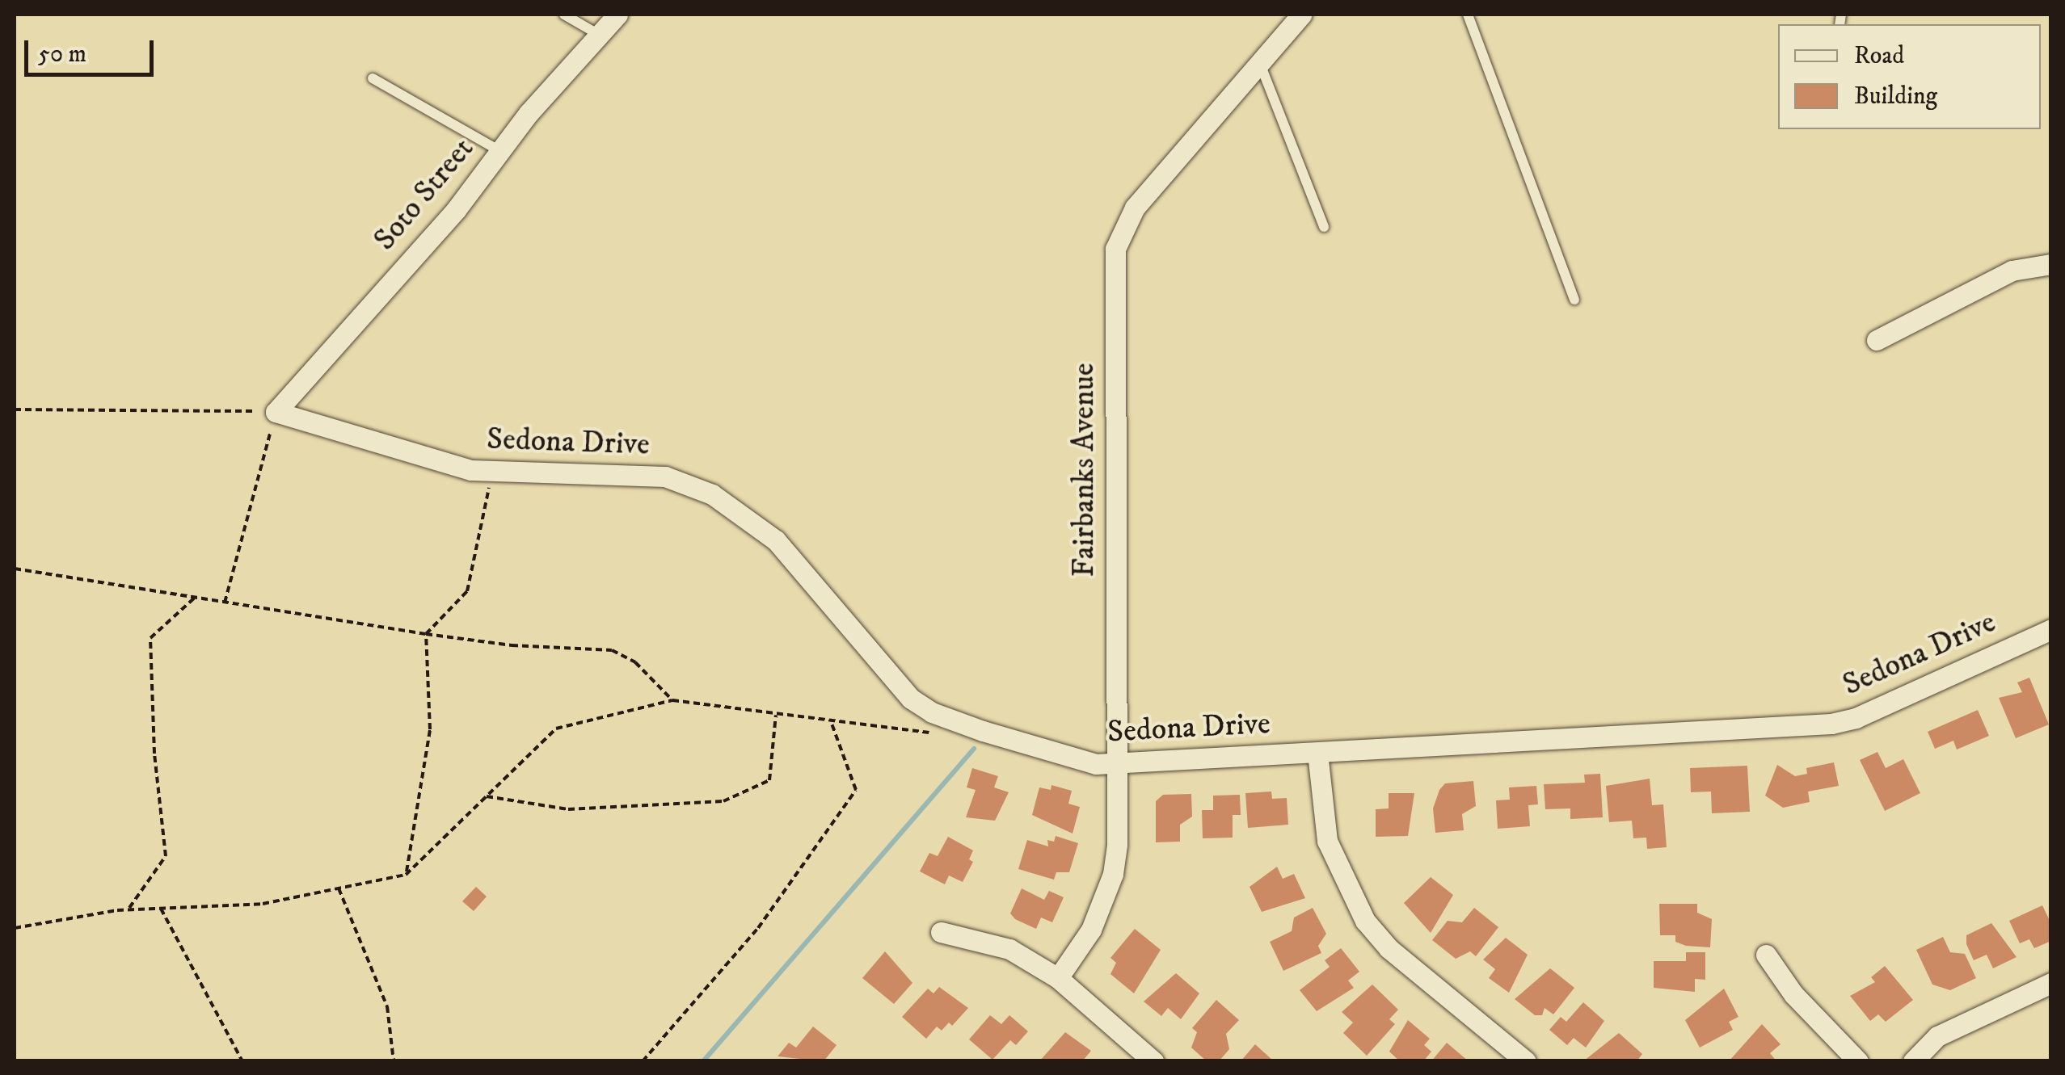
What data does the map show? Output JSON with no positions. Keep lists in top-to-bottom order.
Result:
{
  "streets": {
    "street": ["Soto Street", "Sedona Drive", "Fairbanks Avenue"]
  },
  "crossings": [
    ["Soto Street", "Sedona Drive"],
    ["Sedona Drive", "Fairbanks Avenue"]
  ],
  "legend": ["Road", "Building"],
  "scale_bar": "50 m"
}
